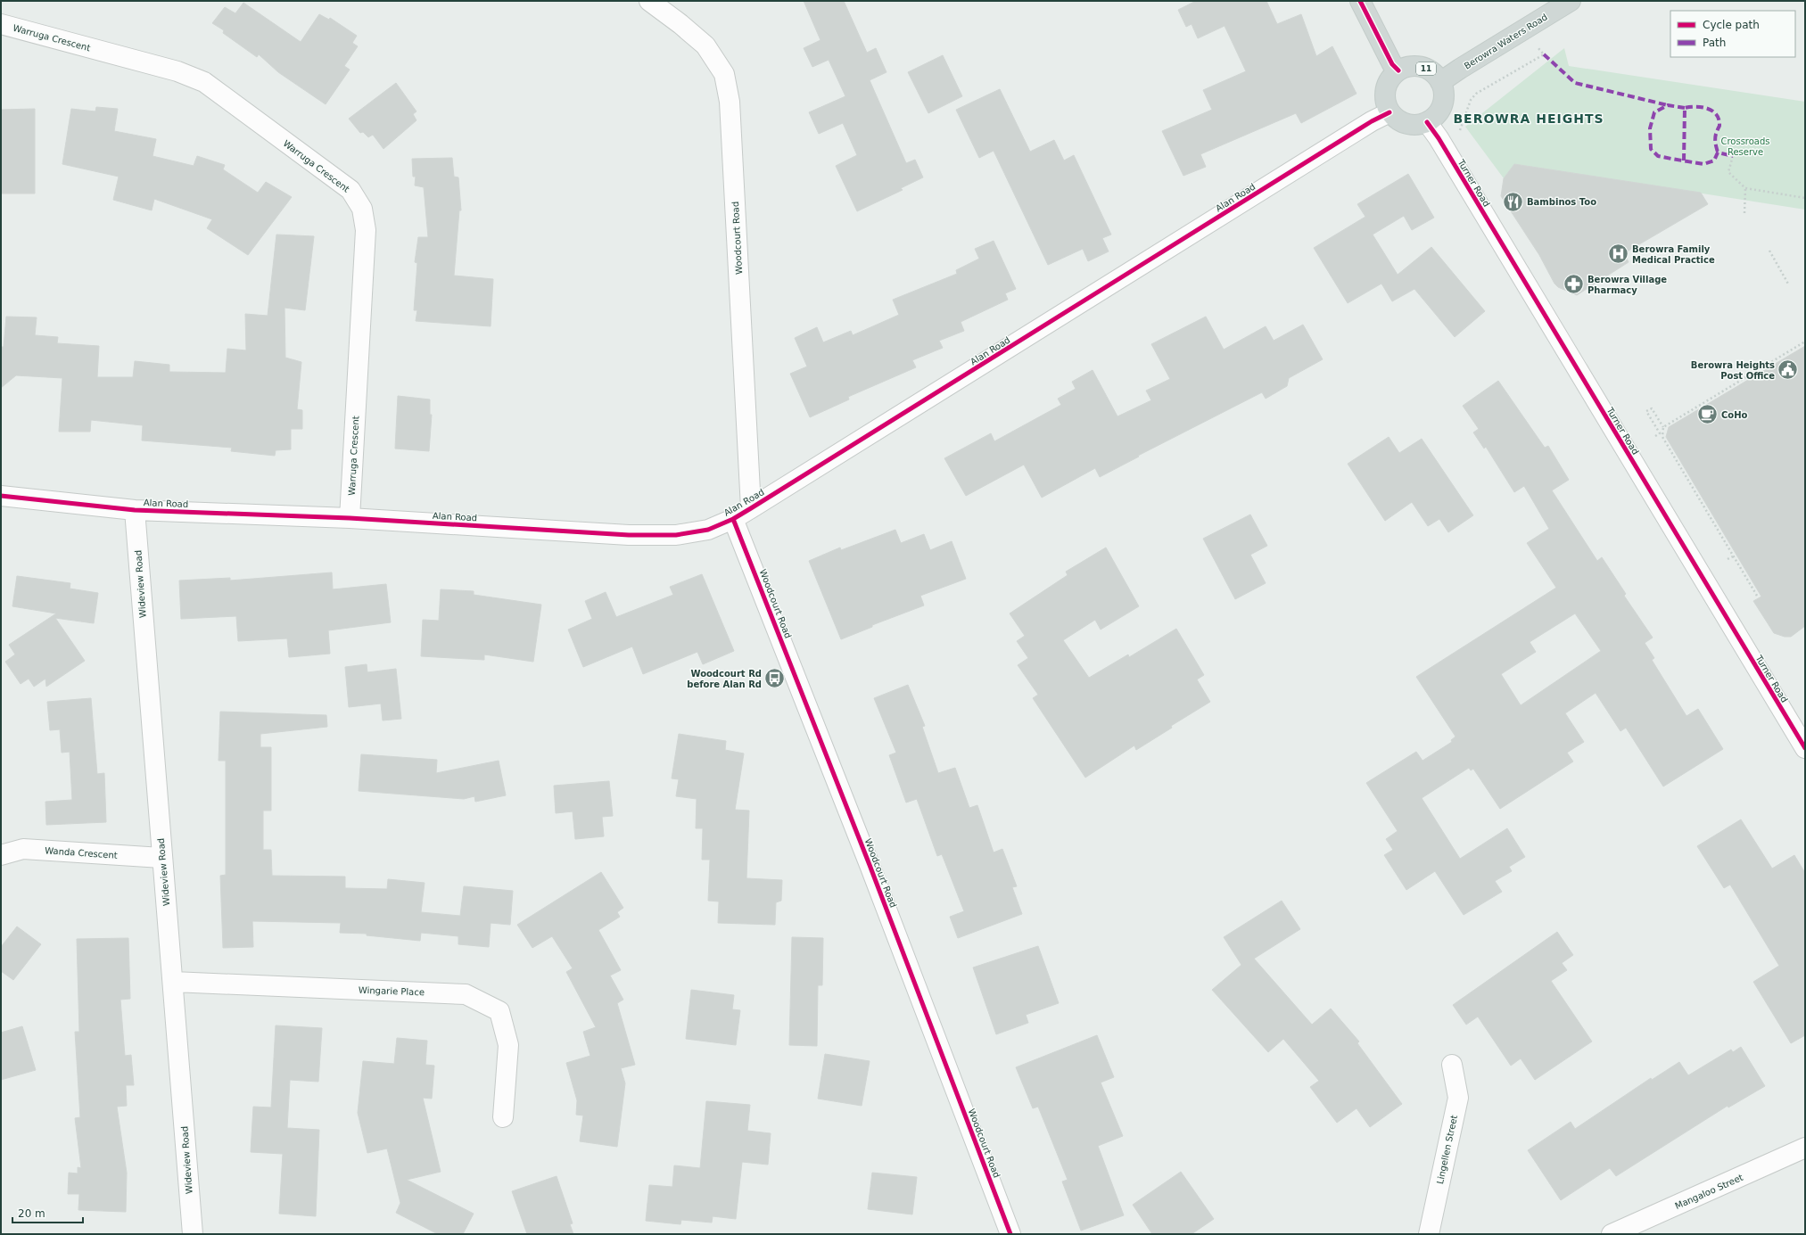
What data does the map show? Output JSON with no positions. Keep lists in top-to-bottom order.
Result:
{
  "streets": {
    "main road": ["Berowra Waters Road", "11"],
    "street": [
      "Warruga Crescent",
      "Turner Road",
      "Alan Road",
      "Woodcourt Road",
      "Wideview Road",
      "Wanda Crescent",
      "Wingarie Place",
      "Lingellen Street",
      "Mangaloo Street"
    ]
  },
  "crossings": [
    ["Warruga Crescent", "Alan Road"],
    ["Berowra Waters Road", "11"],
    ["Berowra Waters Road", "Turner Road"],
    ["Berowra Waters Road", "Alan Road"],
    ["11", "Turner Road"],
    ["11", "Alan Road"],
    ["Turner Road", "Alan Road"],
    ["Alan Road", "Woodcourt Road"],
    ["Alan Road", "Wideview Road"],
    ["Wideview Road", "Wanda Crescent"],
    ["Wideview Road", "Wingarie Place"]
  ],
  "districts": ["BEROWRA HEIGHTS"],
  "parks": ["Crossroads Reserve"],
  "places": {
    "restaurant": ["Bambinos Too"],
    "hospital": ["Berowra Family Medical Practice"],
    "pharmacy": ["Berowra Village Pharmacy"],
    "public building": ["Berowra Heights Post Office"],
    "cafe": ["CoHo"],
    "bus stop": ["Woodcourt Rd before Alan Rd"]
  },
  "legend": ["Cycle path", "Path"],
  "scale_bar": "20 m"
}
